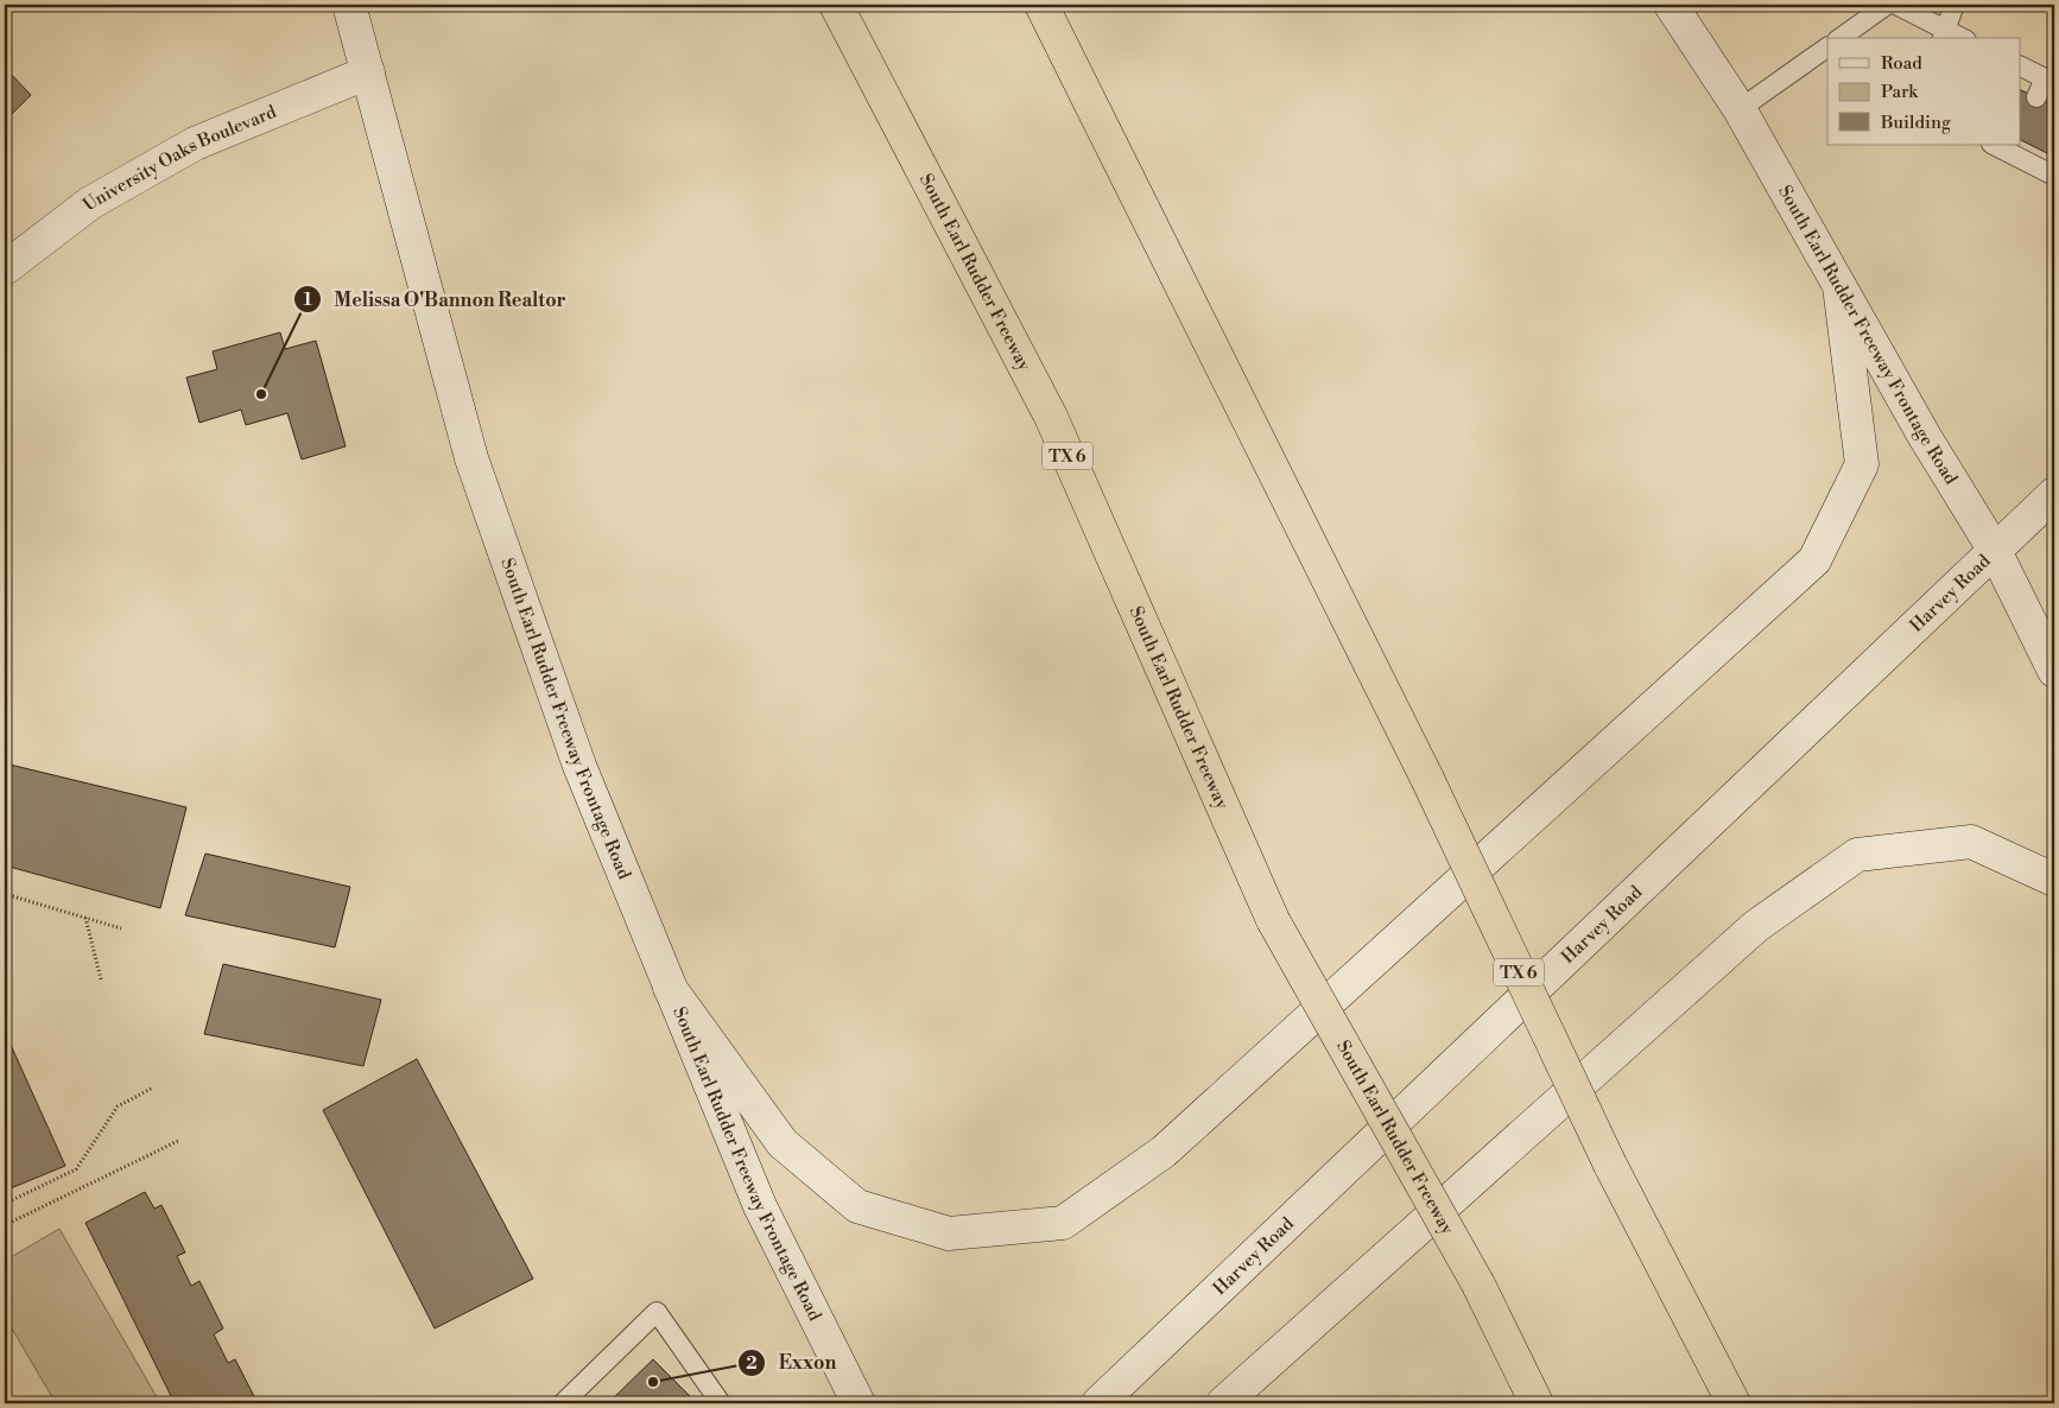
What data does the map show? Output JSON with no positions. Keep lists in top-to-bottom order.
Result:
{
  "streets": {
    "highway": ["South Earl Rudder Freeway", "TX 6"],
    "main road": ["University Oaks Boulevard", "South Earl Rudder Freeway Frontage Road", "Harvey Road"]
  },
  "crossings": [
    ["University Oaks Boulevard", "South Earl Rudder Freeway Frontage Road"],
    ["South Earl Rudder Freeway Frontage Road", "Harvey Road"]
  ],
  "places": ["Melissa O'Bannon Realtor", "Exxon"],
  "legend": ["Road", "Park", "Building"]
}
